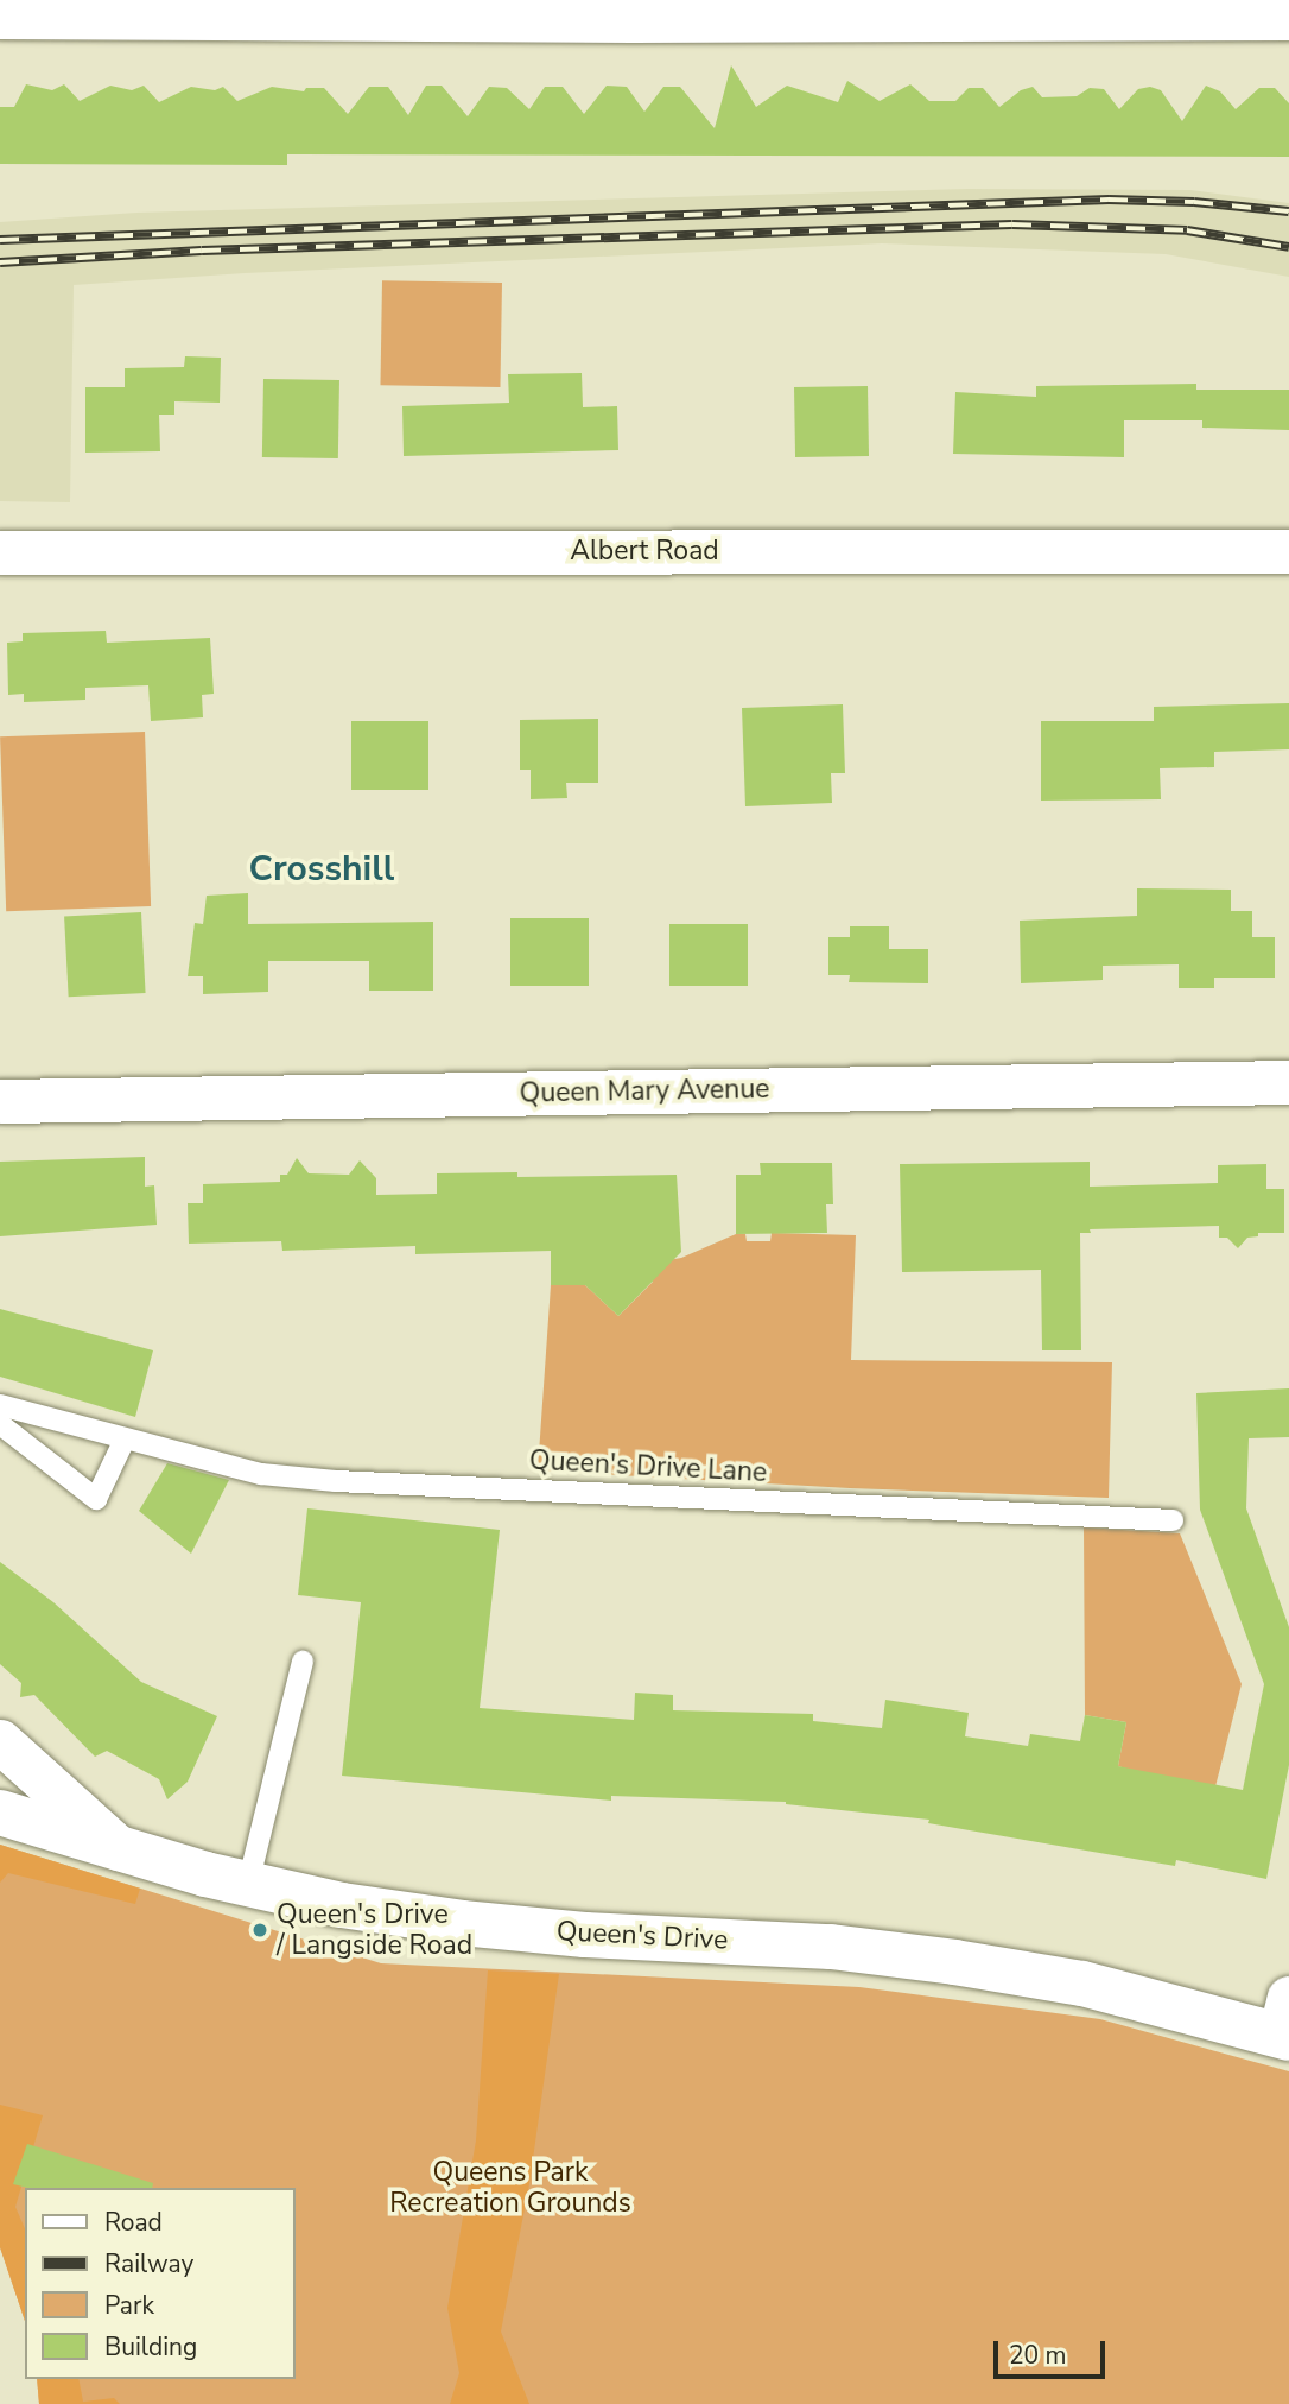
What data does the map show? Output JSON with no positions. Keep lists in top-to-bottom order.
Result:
{
  "streets": {
    "street": ["Albert Road", "Queen Mary Avenue", "Queen's Drive"],
    "lane": ["Queen's Drive Lane"]
  },
  "districts": ["Crosshill"],
  "parks": ["Queens Park Recreation Grounds"],
  "places": ["Queen's Drive / Langside Road"],
  "legend": [
    "Road",
    "Railway",
    "Park",
    "Building"
  ],
  "scale_bar": "20 m"
}
